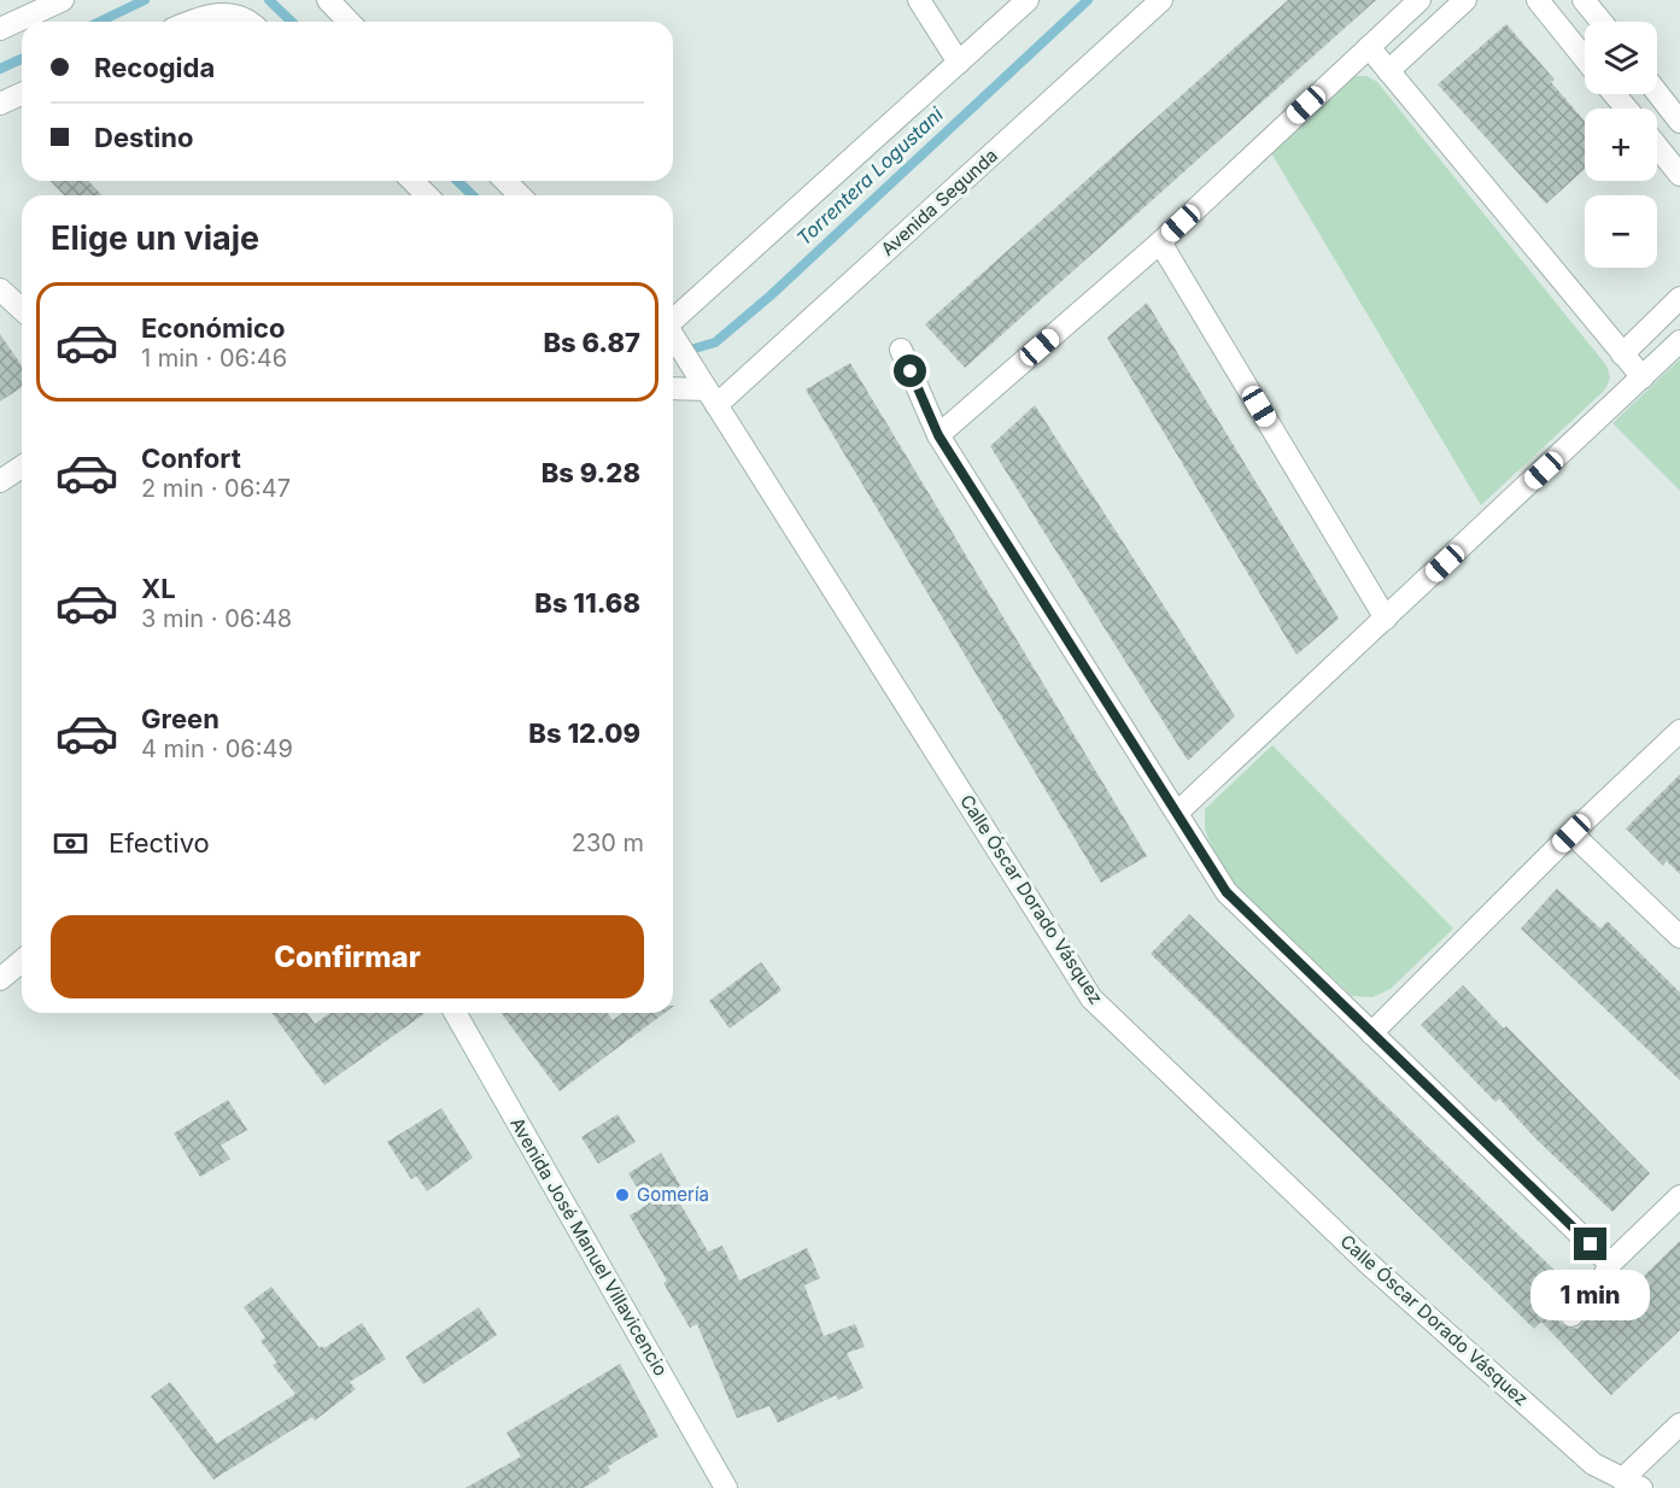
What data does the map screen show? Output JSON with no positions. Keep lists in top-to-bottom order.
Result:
{
  "streets": {
    "street": ["Avenida Segunda", "Calle Óscar Dorado Vásquez", "Avenida José Manuel Villavicencio"]
  },
  "crossings": [
    ["Avenida Segunda", "Calle Óscar Dorado Vásquez"]
  ],
  "water": ["Torrentera Logustani"],
  "places": ["Gomería"],
  "page": {
    "map_buttons": ["+", "−"],
    "banner": ["Recogida", "Destino"],
    "heading": "Elige un viaje",
    "list": [
      {
        "name": "Económico",
        "note": "1 min · 06:46",
        "value": "Bs 6.87"
      },
      {
        "name": "Confort",
        "note": "2 min · 06:47",
        "value": "Bs 9.28"
      },
      {
        "name": "XL",
        "note": "3 min · 06:48",
        "value": "Bs 11.68"
      },
      {
        "name": "Green",
        "note": "4 min · 06:49",
        "value": "Bs 12.09"
      }
    ],
    "pay": ["Efectivo", "230 m"],
    "buttons": "Confirmar",
    "bubble": "1 min"
  }
}
